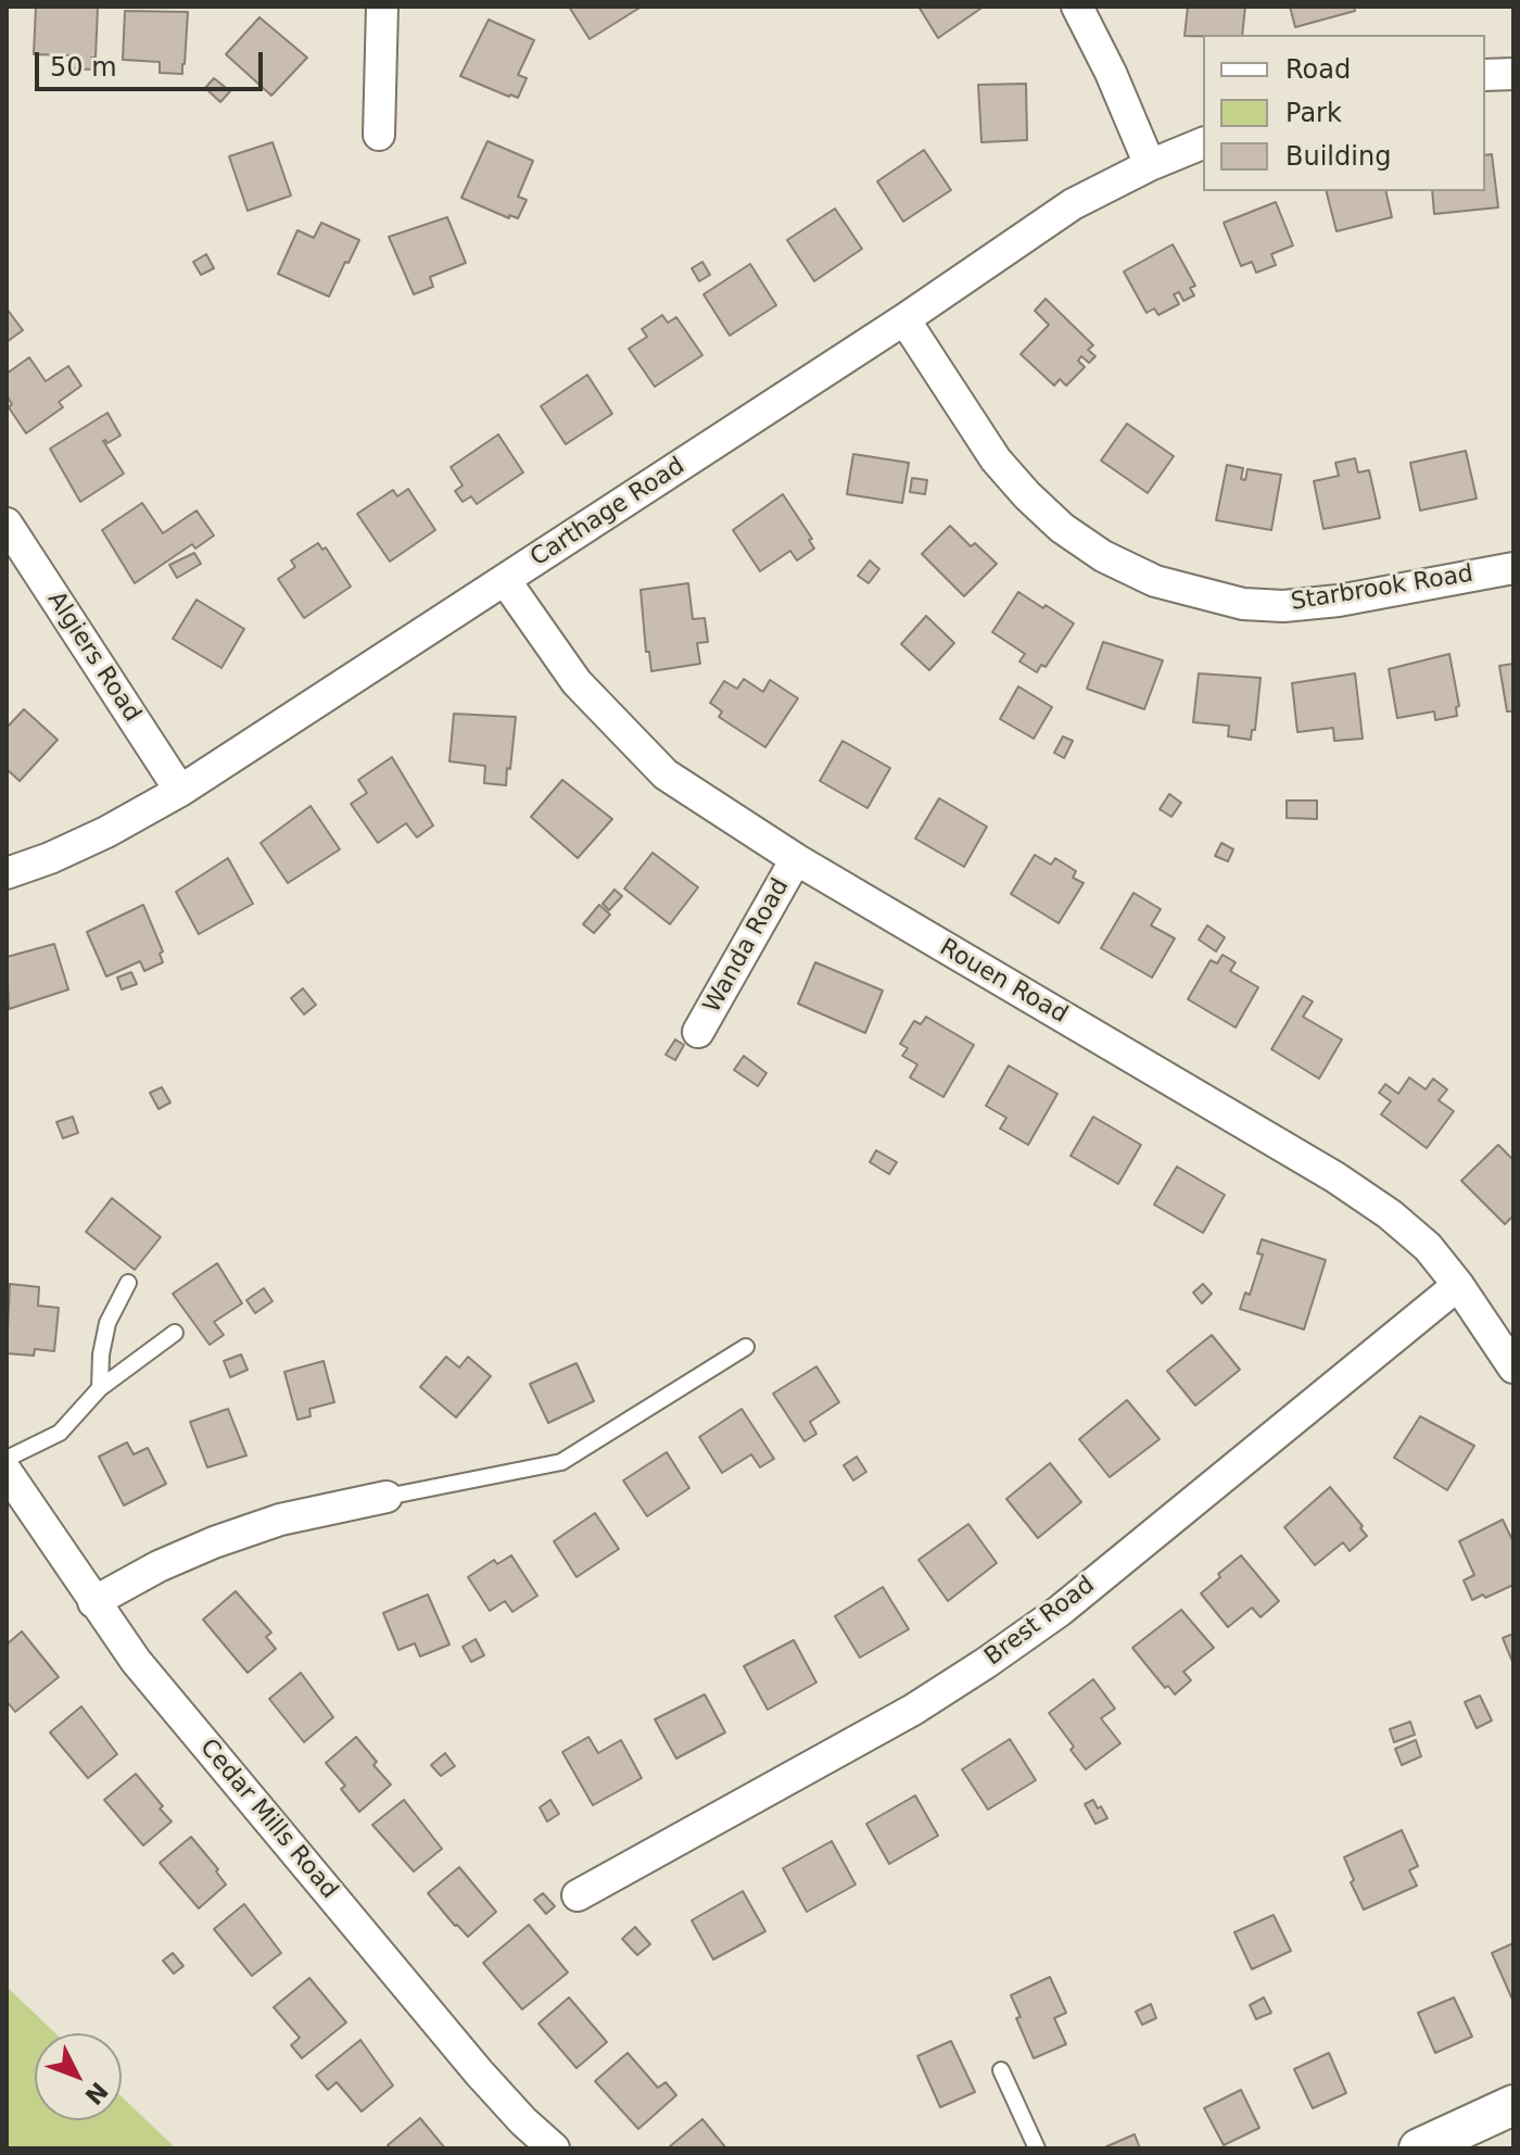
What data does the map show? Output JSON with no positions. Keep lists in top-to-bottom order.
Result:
{
  "streets": {
    "street": [
      "Carthage Road",
      "Starbrook Road",
      "Algiers Road",
      "Wanda Road",
      "Rouen Road",
      "Brest Road",
      "Cedar Mills Road"
    ]
  },
  "crossings": [
    ["Carthage Road", "Starbrook Road"],
    ["Carthage Road", "Algiers Road"],
    ["Carthage Road", "Rouen Road"],
    ["Wanda Road", "Rouen Road"],
    ["Rouen Road", "Brest Road"]
  ],
  "legend": ["Road", "Park", "Building"],
  "scale_bar": "50 m",
  "north": "bottom right"
}
